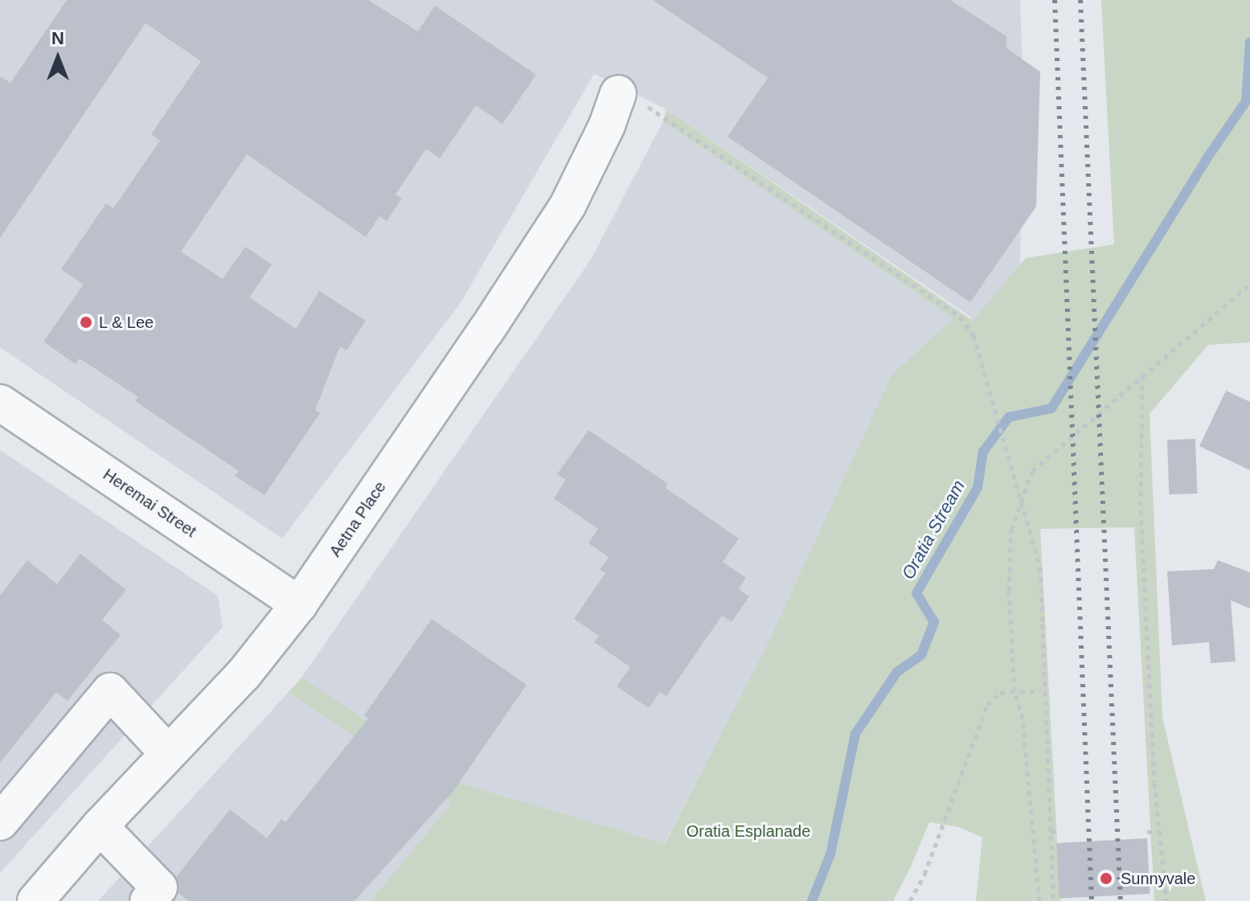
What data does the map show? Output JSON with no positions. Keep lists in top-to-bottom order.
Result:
{
  "streets": {
    "street": ["Heremai Street", "Aetna Place"]
  },
  "crossings": [
    ["Heremai Street", "Aetna Place"]
  ],
  "water": ["Oratia Stream"],
  "parks": ["Oratia Esplanade"],
  "places": ["L & Lee", "Sunnyvale"],
  "north": "top"
}
